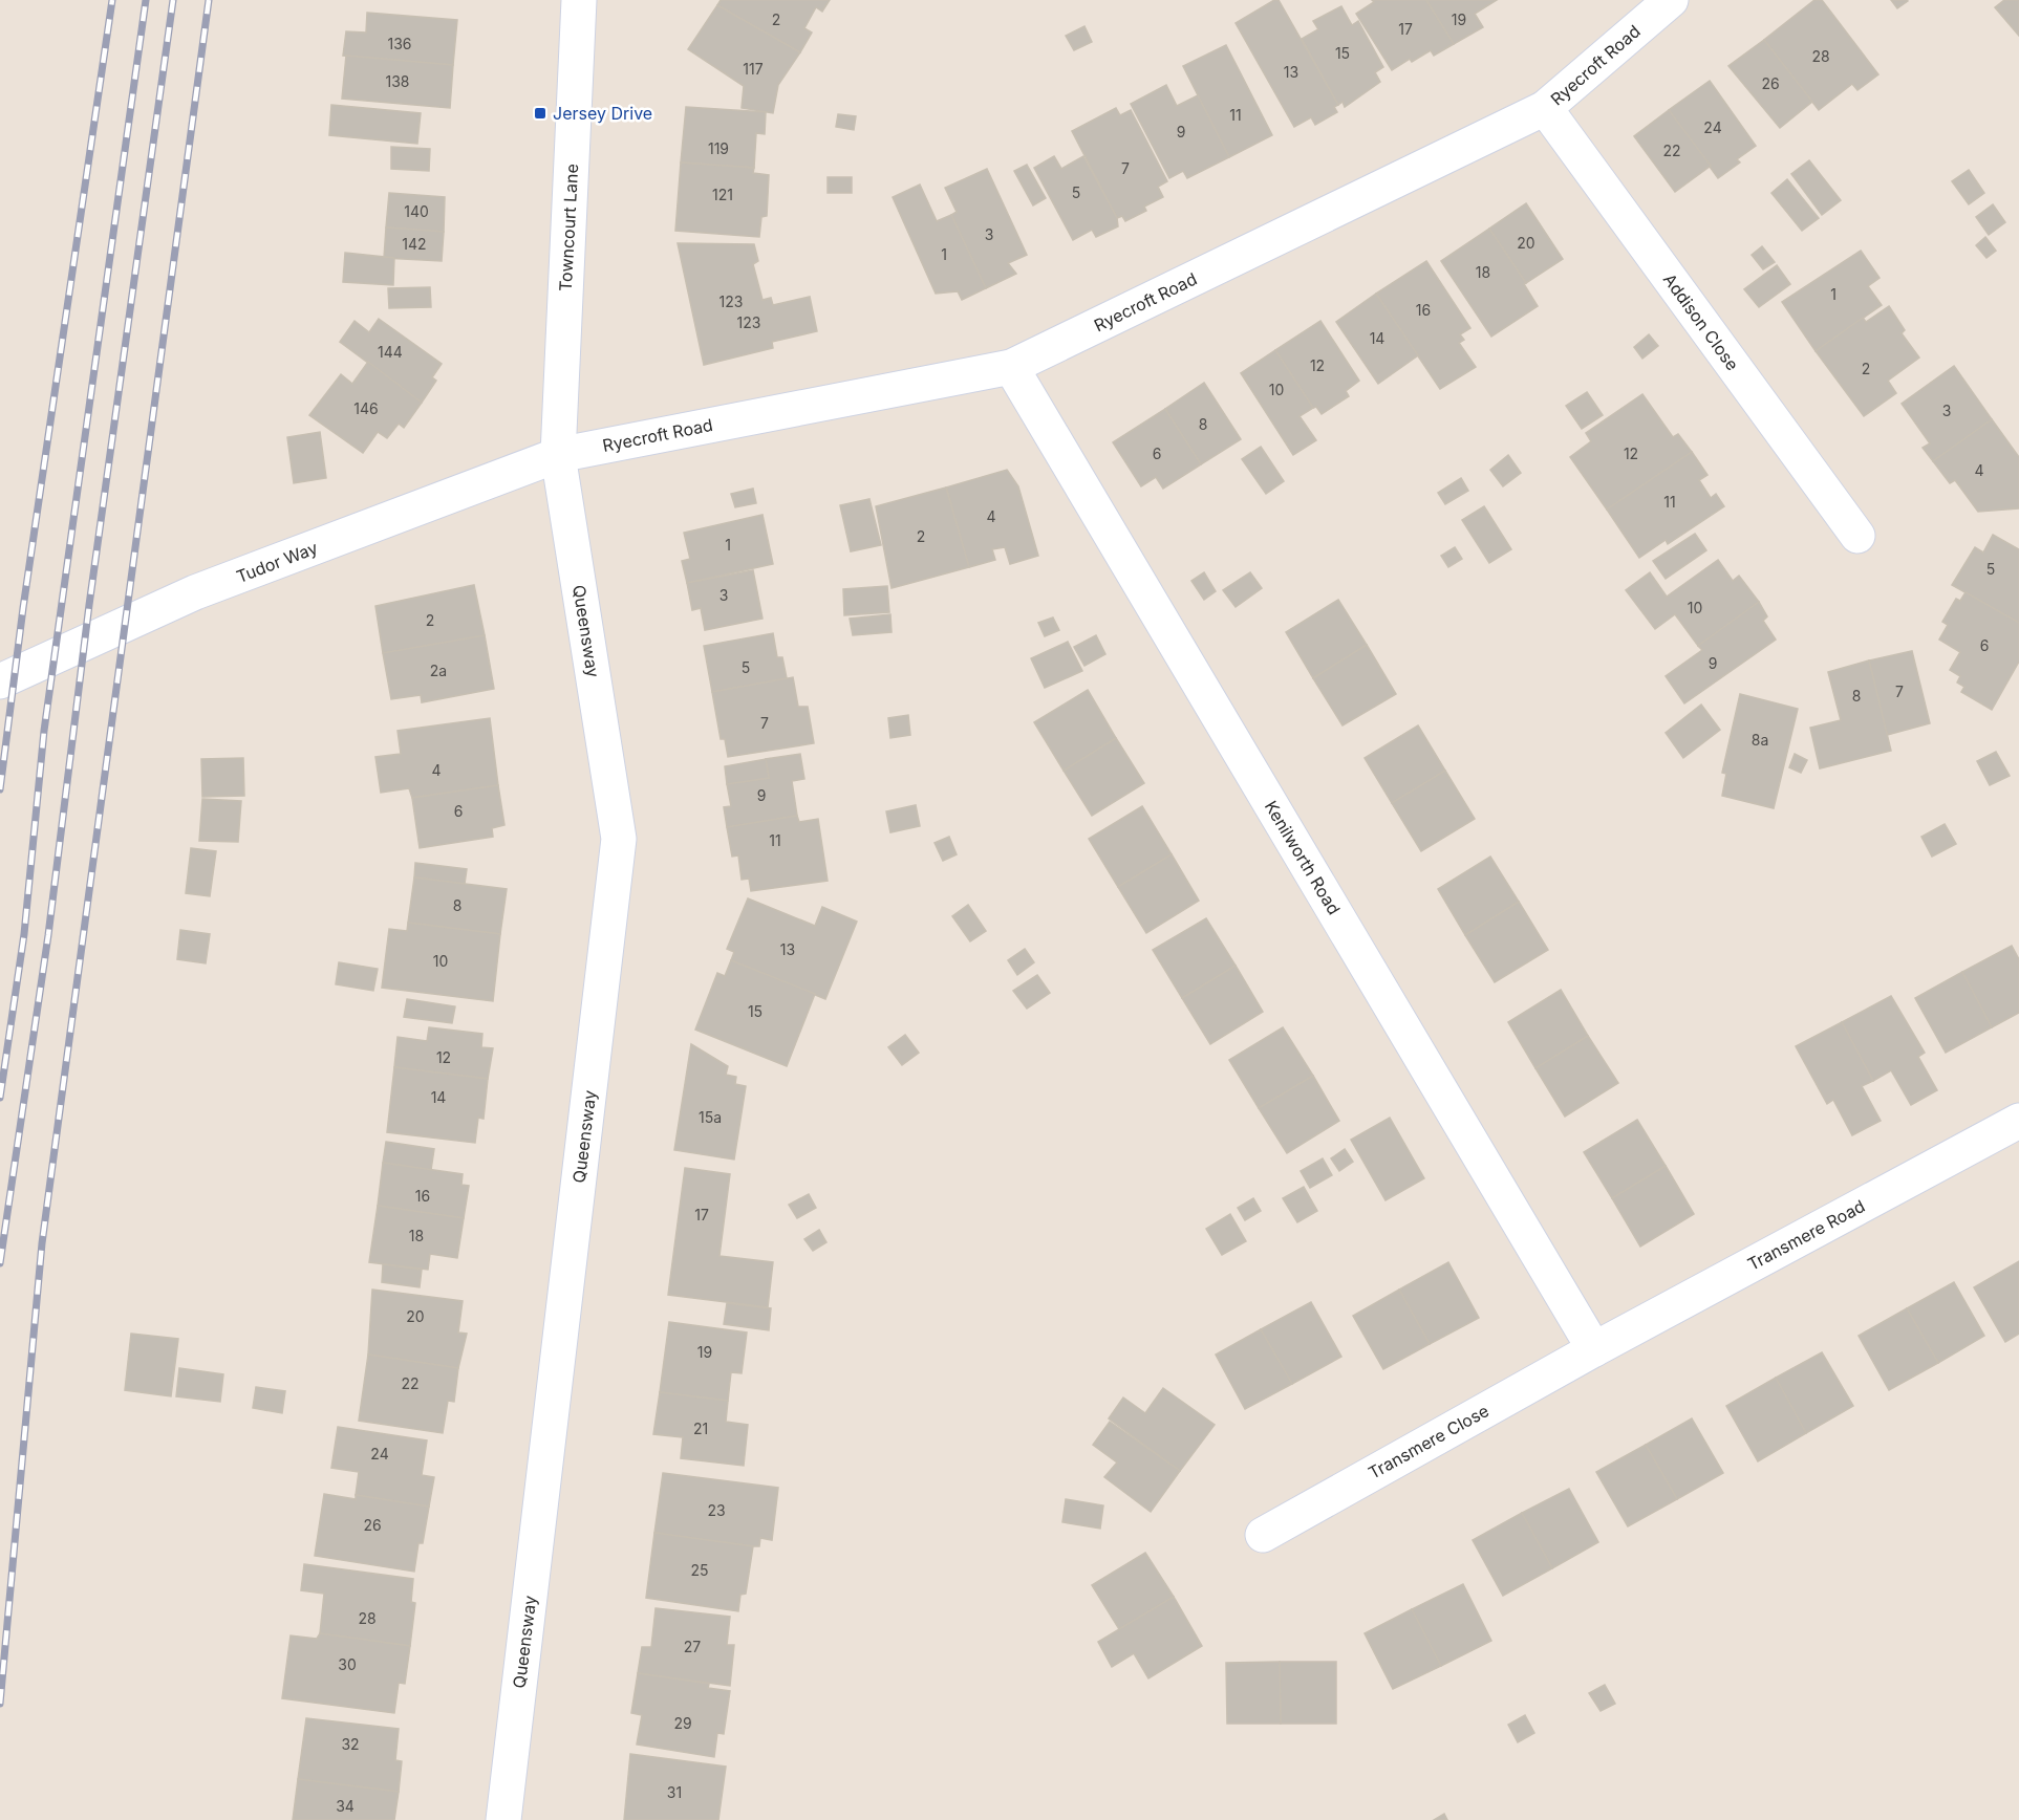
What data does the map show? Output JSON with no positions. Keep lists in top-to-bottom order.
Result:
{
  "streets": {
    "street": [
      "Ryecroft Road",
      "Towncourt Lane",
      "Addison Close",
      "Tudor Way",
      "Queensway",
      "Kenilworth Road",
      "Transmere Road",
      "Transmere Close"
    ]
  },
  "crossings": [
    ["Ryecroft Road", "Towncourt Lane"],
    ["Ryecroft Road", "Addison Close"],
    ["Ryecroft Road", "Tudor Way"],
    ["Ryecroft Road", "Queensway"],
    ["Ryecroft Road", "Kenilworth Road"],
    ["Towncourt Lane", "Tudor Way"],
    ["Towncourt Lane", "Queensway"],
    ["Tudor Way", "Queensway"],
    ["Kenilworth Road", "Transmere Road"],
    ["Kenilworth Road", "Transmere Close"],
    ["Transmere Road", "Transmere Close"]
  ],
  "places": {
    "transit": ["Jersey Drive"]
  },
  "house_numbers": [
    "2",
    "19",
    "17",
    "136",
    "15",
    "28",
    "117",
    "13",
    "138",
    "26",
    "11",
    "24",
    "9",
    "119",
    "22",
    "7",
    "5",
    "121",
    "140",
    "3",
    "20",
    "142",
    "1",
    "18",
    "1",
    "123",
    "16",
    "123",
    "14",
    "144",
    "12",
    "2",
    "10",
    "146",
    "3",
    "8",
    "6",
    "12",
    "4",
    "11",
    "4",
    "2",
    "1",
    "5",
    "3",
    "10",
    "2",
    "6",
    "9",
    "5",
    "2a",
    "7",
    "8",
    "7",
    "8a",
    "4",
    "9",
    "6",
    "11",
    "8",
    "13",
    "10",
    "15",
    "12",
    "14",
    "15a",
    "16",
    "17",
    "18",
    "20",
    "19",
    "22",
    "21",
    "24",
    "23",
    "26",
    "25",
    "28",
    "27",
    "30",
    "29",
    "32",
    "31",
    "34"
  ]
}
